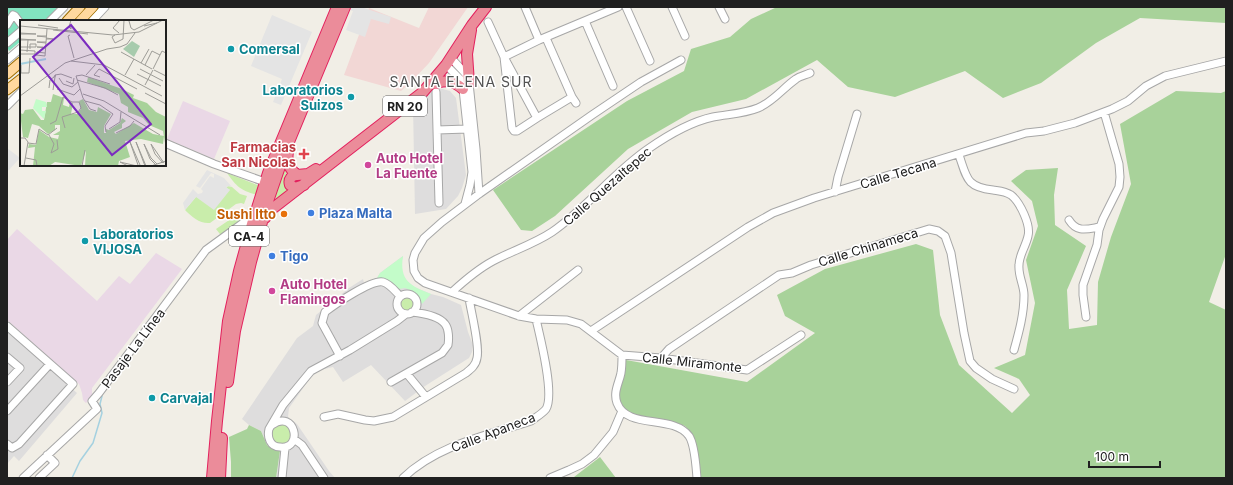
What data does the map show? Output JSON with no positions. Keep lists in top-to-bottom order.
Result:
{
  "streets": {
    "highway": ["RN 20", "CA-4"],
    "street": [
      "Calle Tecana",
      "Calle Quezaltepec",
      "Calle Chinameca",
      "Pasaje La Línea",
      "Calle Miramonte",
      "Calle Apaneca"
    ]
  },
  "crossings": [
    ["RN 20", "CA-4"],
    ["RN 20", "Pasaje La Línea"],
    ["CA-4", "Pasaje La Línea"],
    ["Calle Chinameca", "Calle Miramonte"]
  ],
  "districts": ["SANTA ELENA SUR"],
  "places": {
    "other": [
      "Comersal",
      "Laboratorios Suizos",
      "Auto Hotel La Fuente",
      "Plaza Malta",
      "Sushi Itto",
      "Laboratorios VIJOSA",
      "Tigo",
      "Auto Hotel Flamingos",
      "Carvajal"
    ],
    "health": ["Farmacias San Nicolas"]
  },
  "scale_bar": "100 m"
}
